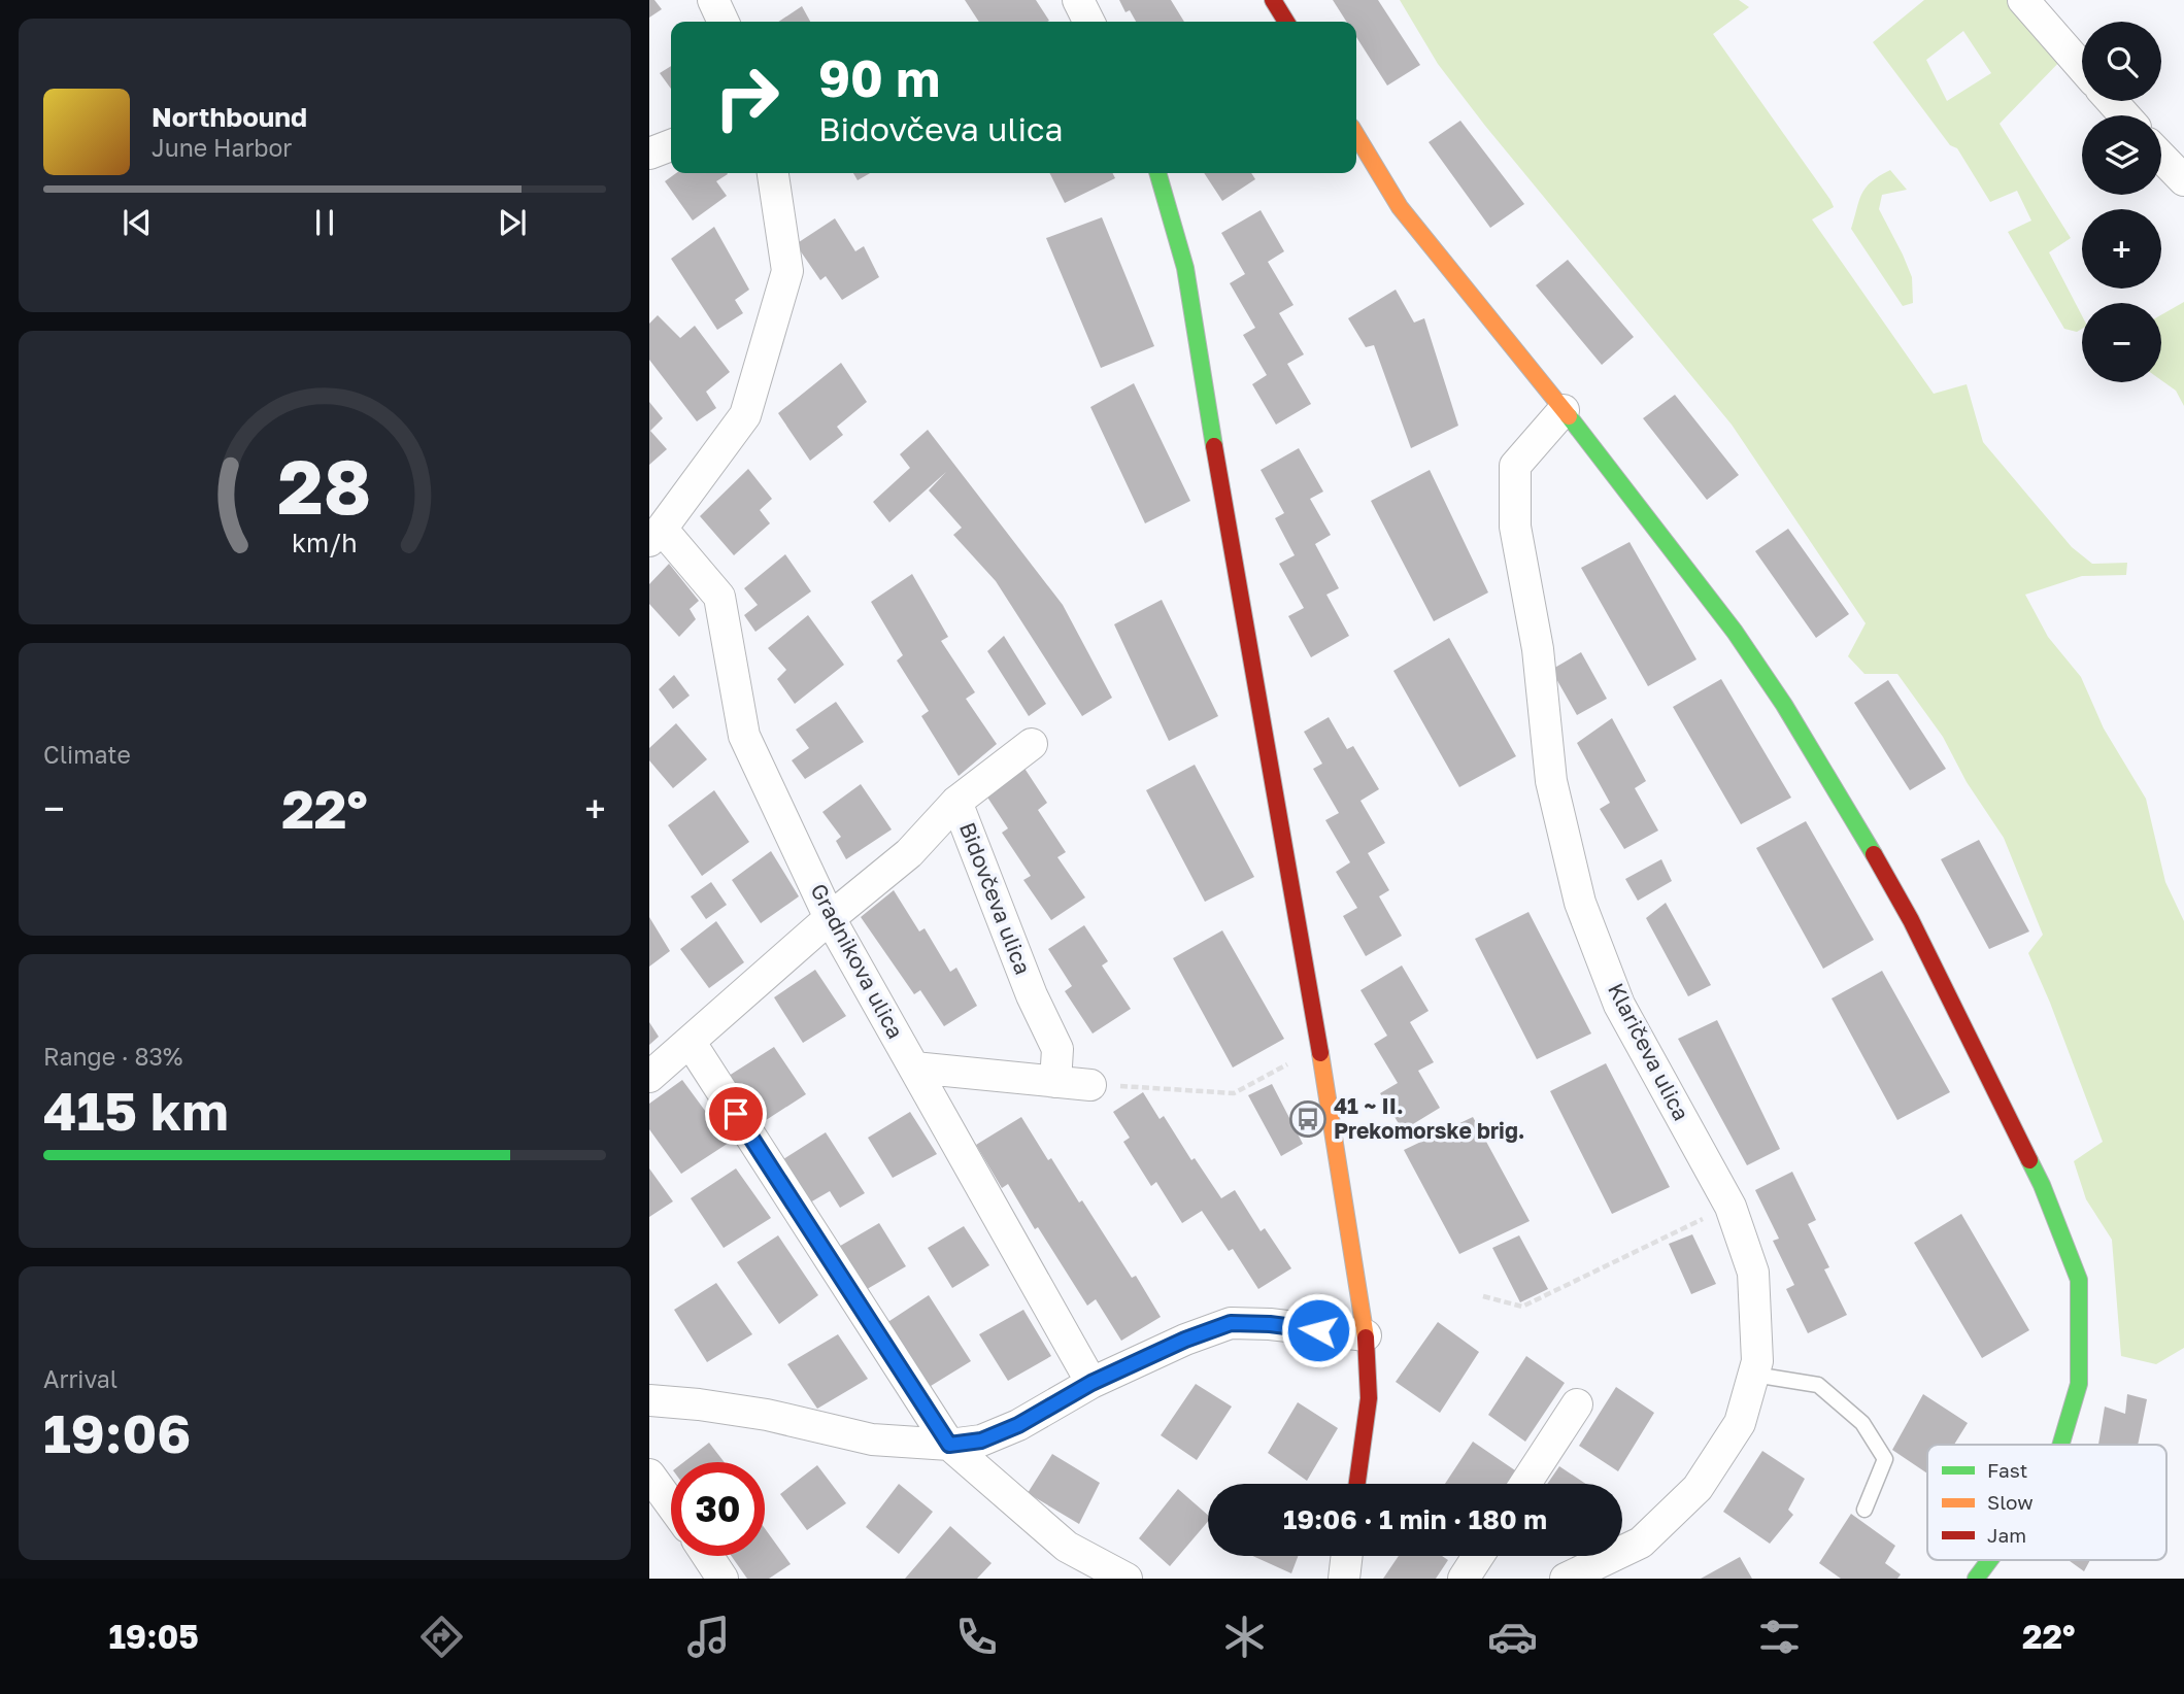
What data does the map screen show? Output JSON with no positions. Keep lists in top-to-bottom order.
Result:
{
  "streets": {
    "street": ["Bidovčeva ulica", "Gradnikova ulica", "Klaričeva ulica"]
  },
  "crossings": [
    ["Bidovčeva ulica", "Gradnikova ulica"]
  ],
  "places": {
    "bus stop": ["41 ~ II. Prekomorske brig."]
  },
  "legend": ["Fast", "Slow", "Jam"],
  "page": {
    "map_buttons": ["+", "−"],
    "turn": ["90 m", "Bidovčeva ulica"],
    "song": ["Northbound", "June Harbor"],
    "tile": [
      "Climate",
      ["Range · 83%", "415 km"],
      ["Arrival", "19:06"]
    ],
    "heat": ["−", "22°", "+"],
    "limit": "30",
    "trip": "19:06 · 1 min · 180 m",
    "tabs": ["19:05", "22°"],
    "gauge": ["28", "km/h"]
  }
}
